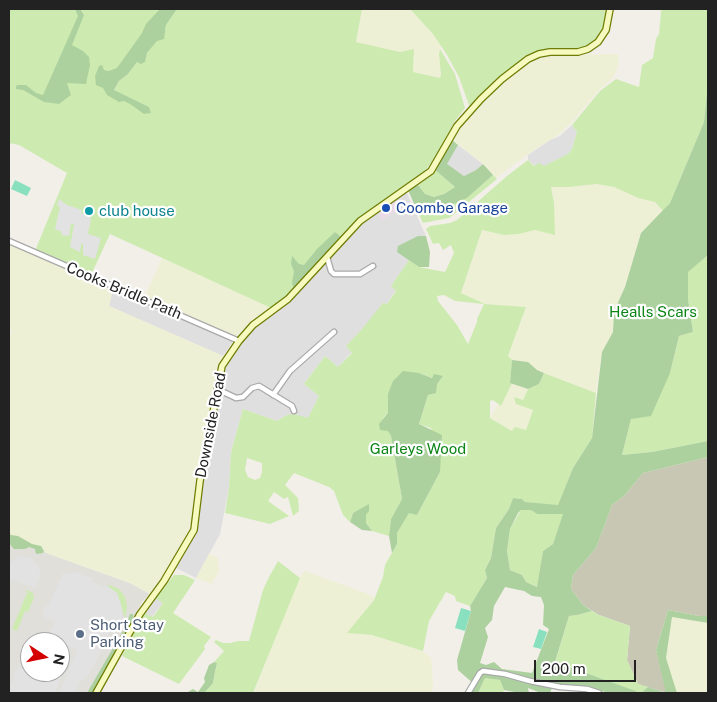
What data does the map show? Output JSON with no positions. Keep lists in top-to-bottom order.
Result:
{
  "streets": {
    "street": ["Cooks Bridle Path", "Downside Road"]
  },
  "crossings": [
    ["Cooks Bridle Path", "Downside Road"]
  ],
  "parks": ["Healls Scars", "Garleys Wood"],
  "places": ["Coombe Garage", "club house", "Short Stay Parking"],
  "scale_bar": "200 m",
  "north": "right"
}
